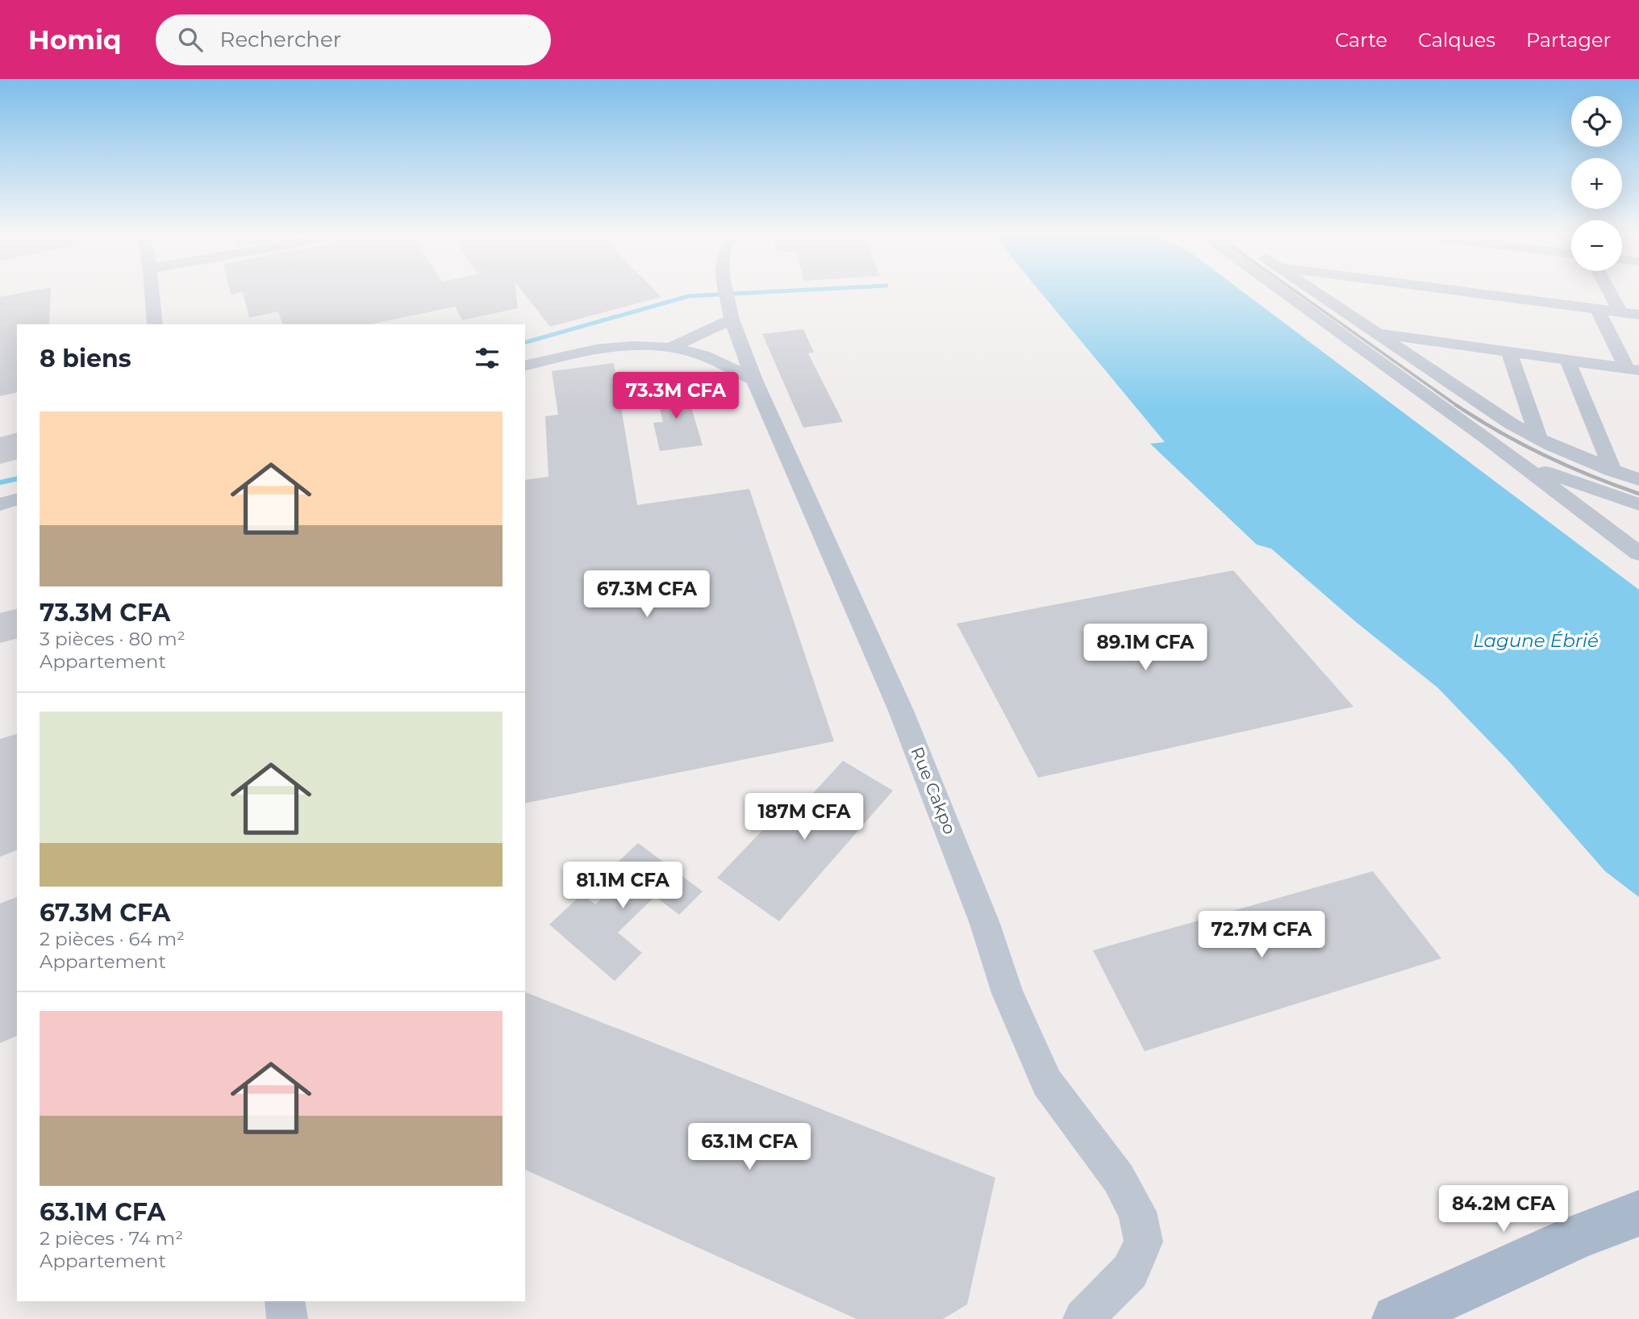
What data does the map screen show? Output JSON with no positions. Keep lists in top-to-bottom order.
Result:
{
  "streets": {
    "street": ["Rue Cakpo"]
  },
  "water": ["Lagune Ébrié"],
  "page": {
    "header": "Homiq",
    "search": "Rechercher",
    "nav": ["Carte", "Calques", "Partager"],
    "map_buttons": ["+", "−"],
    "heading": "8 biens",
    "price": [
      "73.3M CFA",
      "67.3M CFA",
      "89.1M CFA",
      "187M CFA",
      "81.1M CFA",
      "72.7M CFA",
      "63.1M CFA",
      "84.2M CFA"
    ],
    "list": [
      {
        "name": "73.3M CFA",
        "note": "3 pièces · 80 m² · Appartement"
      },
      {
        "name": "67.3M CFA",
        "note": "2 pièces · 64 m² · Appartement"
      },
      {
        "name": "63.1M CFA",
        "note": "2 pièces · 74 m² · Appartement"
      }
    ]
  }
}
